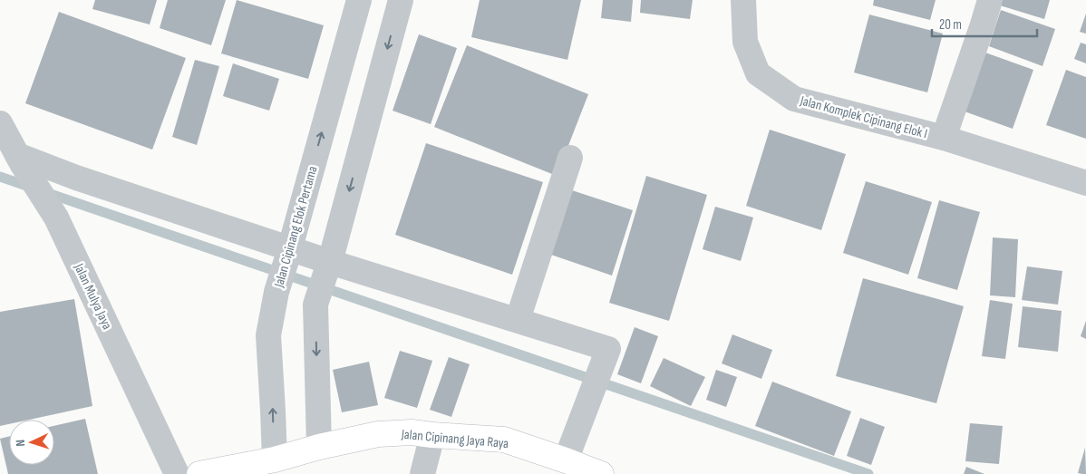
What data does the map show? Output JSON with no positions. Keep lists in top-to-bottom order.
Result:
{
  "streets": {
    "main road": ["Jalan Cipinang Jaya Raya"],
    "street": ["Jalan Komplek Cipinang Elok I", "Jalan Cipinang Elok Pertama", "Jalan Mulya Jaya"]
  },
  "crossings": [
    ["Jalan Cipinang Elok Pertama", "Jalan Cipinang Jaya Raya"]
  ],
  "scale_bar": "20 m",
  "north": "left"
}
